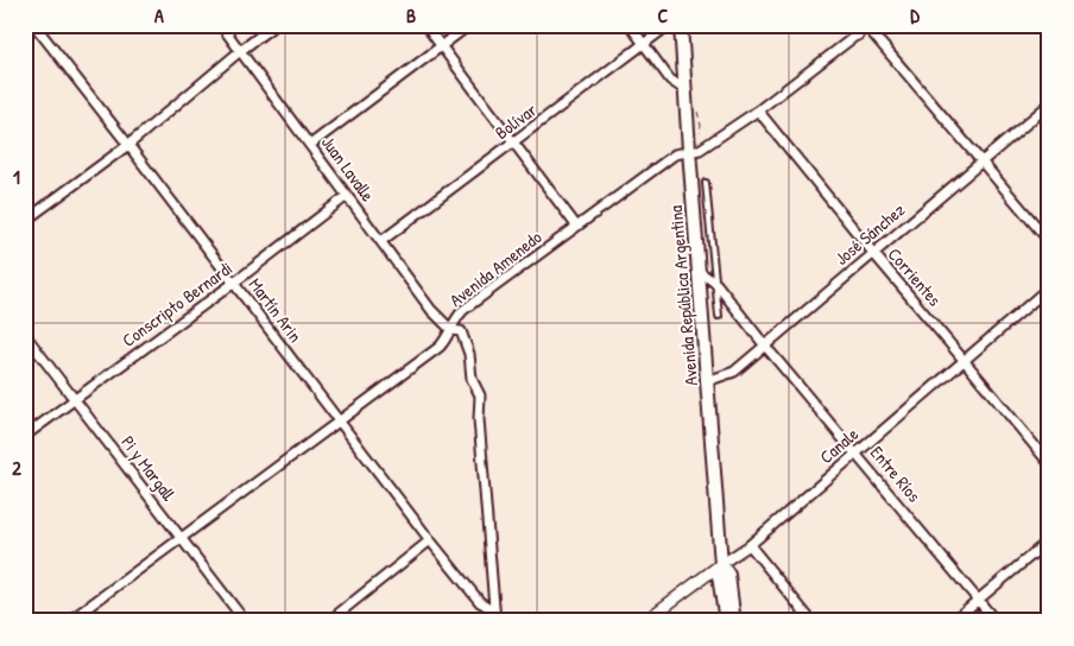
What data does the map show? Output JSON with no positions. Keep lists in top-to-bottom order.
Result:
{
  "streets": {
    "main road": ["Avenida República Argentina"],
    "street": [
      "Bolívar",
      "Juan Lavalle",
      "José Sánchez",
      "Avenida Amenedo",
      "Corrientes",
      "Conscripto Bernardi",
      "Martín Arin",
      "Canale",
      "Pi y Margall",
      "Entre Ríos"
    ]
  },
  "crossings": [
    ["Bolívar", "Juan Lavalle"],
    ["Juan Lavalle", "Avenida Amenedo"],
    ["Juan Lavalle", "Conscripto Bernardi"],
    ["Juan Lavalle", "Martín Arin"],
    ["José Sánchez", "Corrientes"],
    ["José Sánchez", "Avenida República Argentina"],
    ["José Sánchez", "Entre Ríos"],
    ["Avenida Amenedo", "Corrientes"],
    ["Avenida Amenedo", "Avenida República Argentina"],
    ["Avenida Amenedo", "Martín Arin"],
    ["Avenida Amenedo", "Pi y Margall"],
    ["Corrientes", "Canale"],
    ["Avenida República Argentina", "Canale"],
    ["Avenida República Argentina", "Entre Ríos"],
    ["Conscripto Bernardi", "Martín Arin"],
    ["Conscripto Bernardi", "Pi y Margall"],
    ["Canale", "Entre Ríos"]
  ],
  "grid": {
    "columns": [
      "A",
      "B",
      "C",
      "D"
    ],
    "rows": ["1", "2"]
  }
}
